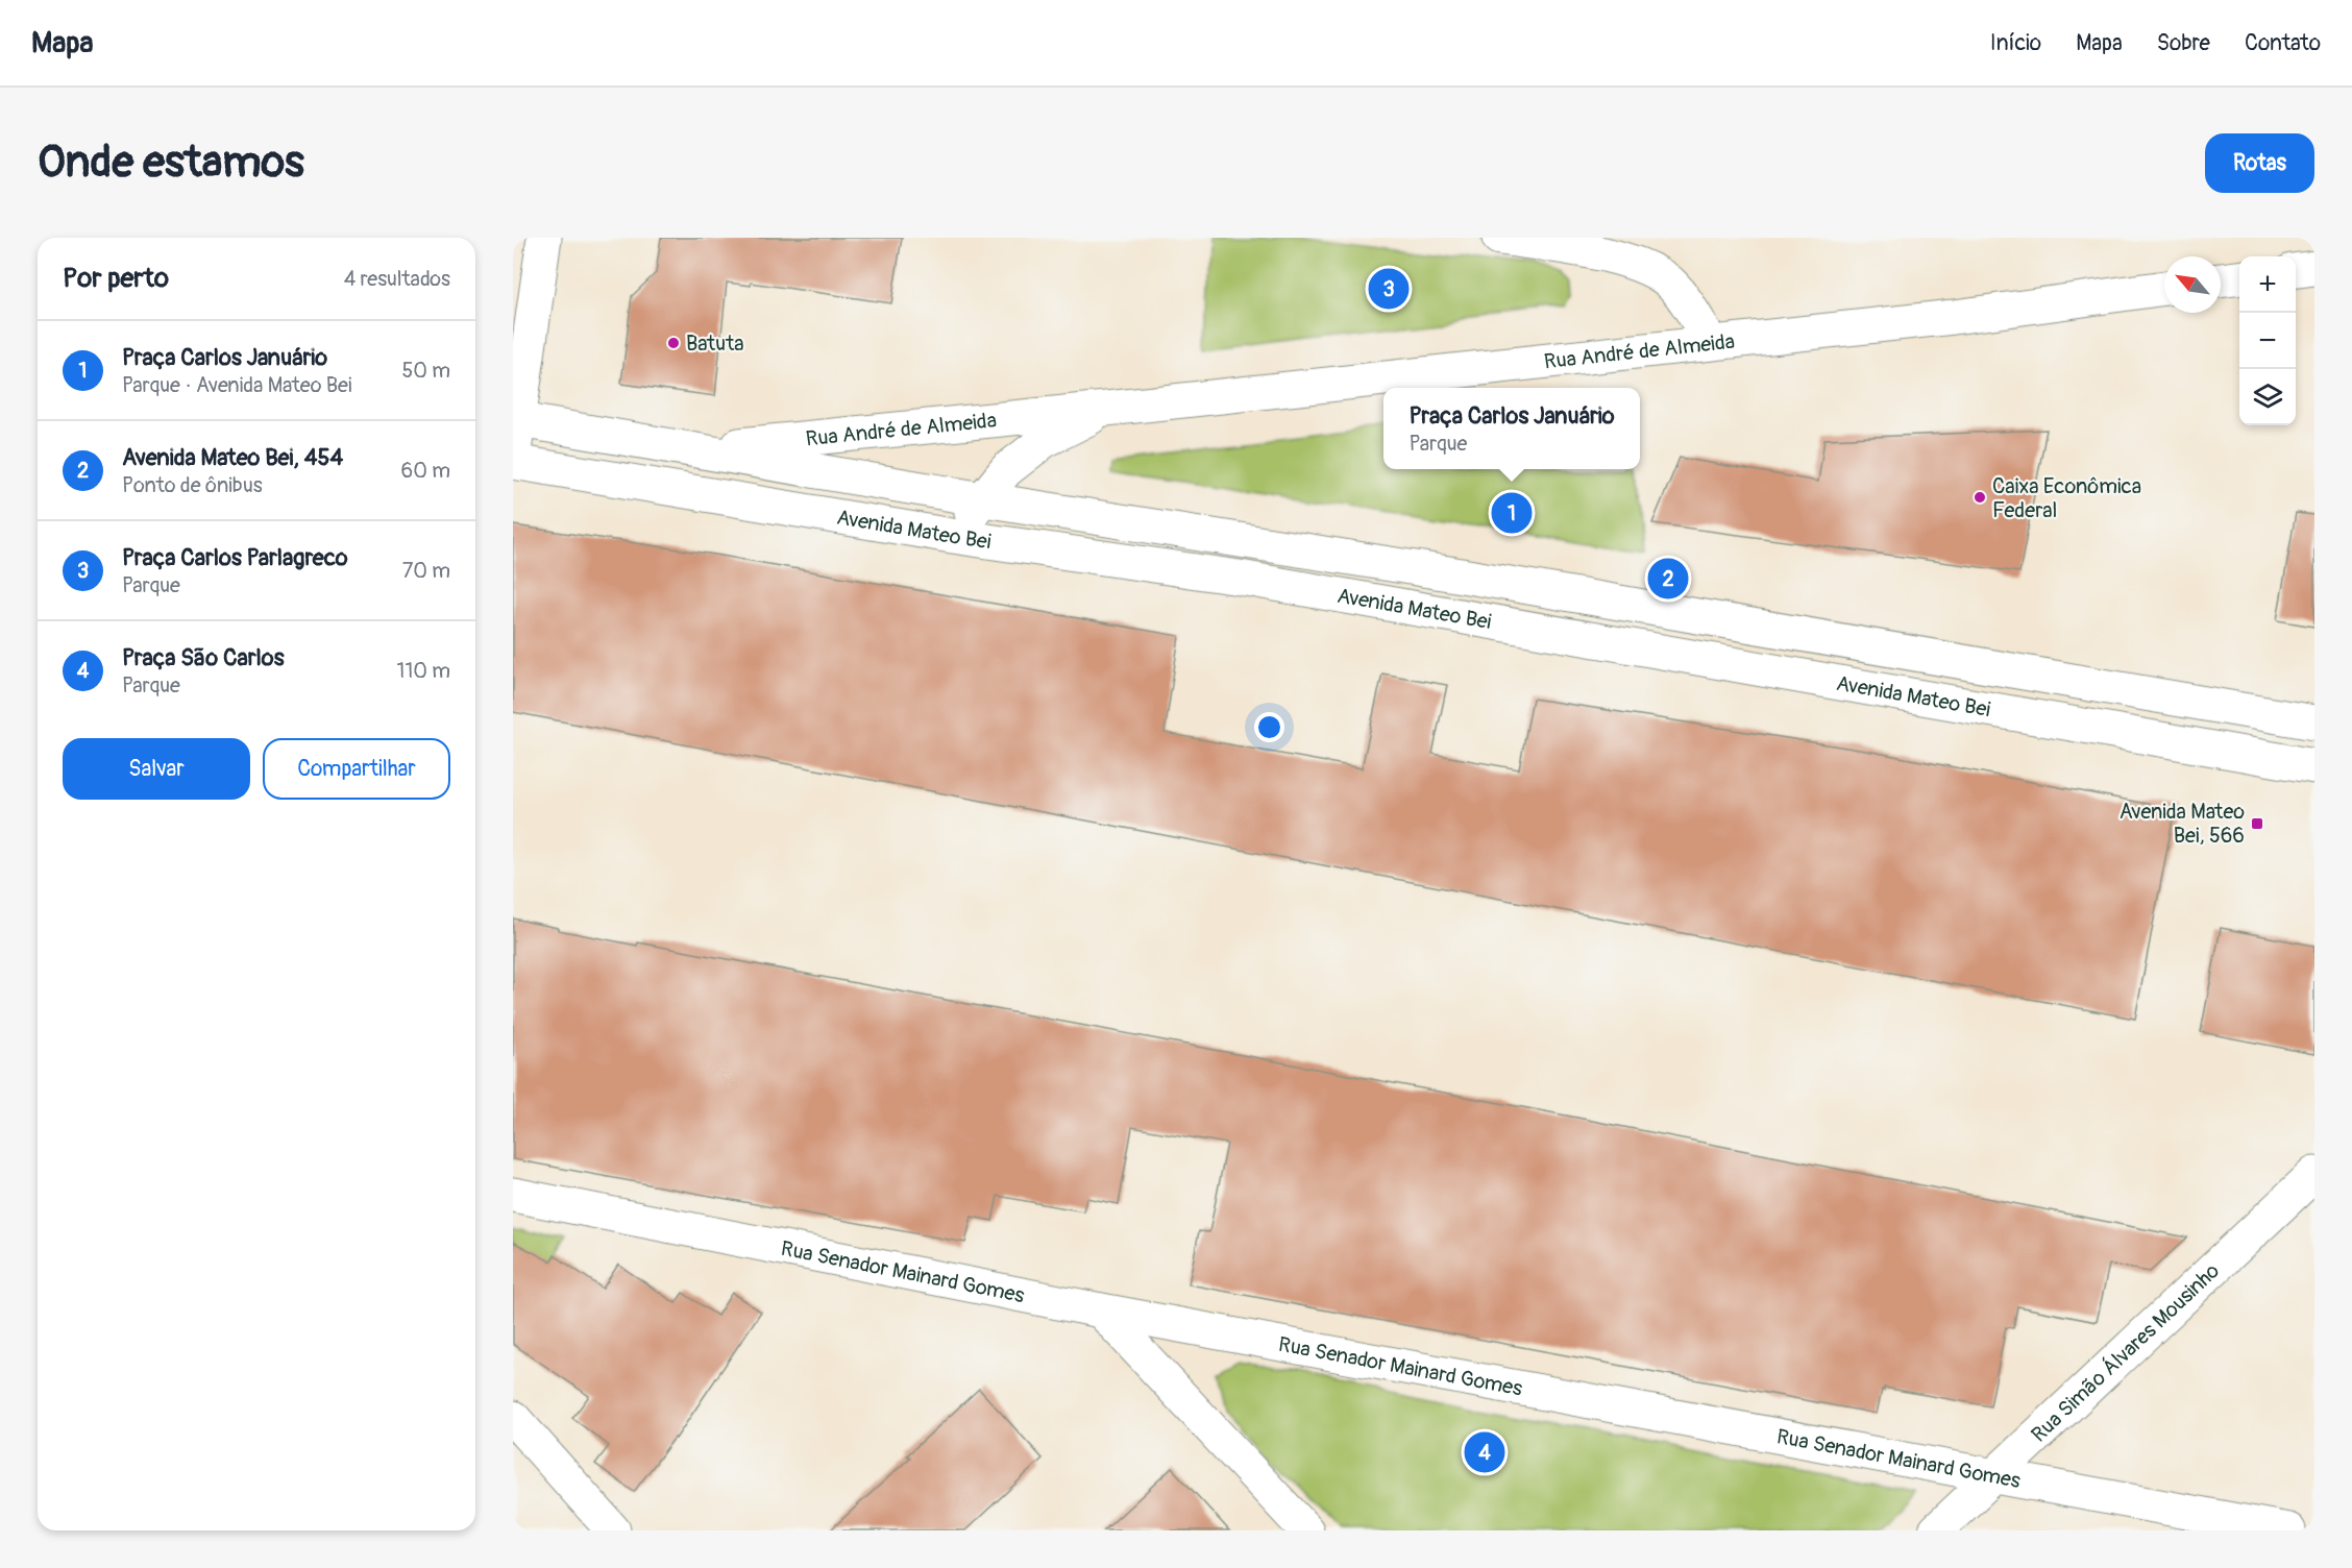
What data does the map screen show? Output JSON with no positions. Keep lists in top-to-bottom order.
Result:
{
  "streets": {
    "main road": [
      "Rua André de Almeida",
      "Avenida Mateo Bei",
      "Rua Senador Mainard Gomes",
      "Rua Simão Álvares Mousinho"
    ]
  },
  "crossings": [
    ["Rua André de Almeida", "Avenida Mateo Bei"],
    ["Rua Senador Mainard Gomes", "Rua Simão Álvares Mousinho"]
  ],
  "places": {
    "other": ["Batuta", "Caixa Econômica Federal"],
    "transit": ["Avenida Mateo Bei, 566"]
  },
  "north": "top left",
  "page": {
    "header": "Mapa",
    "nav": [
      "Início",
      "Mapa",
      "Sobre",
      "Contato"
    ],
    "buttons": [
      "Rotas",
      ["Salvar", "Compartilhar"]
    ],
    "title": "Onde estamos",
    "heading": ["Por perto", "4 resultados"],
    "map_buttons": ["+", "−"],
    "pins": [
      "3",
      "1",
      "2",
      "4"
    ],
    "list": [
      {
        "mark": "1",
        "name": "Praça Carlos Januário",
        "note": "Parque · Avenida Mateo Bei",
        "value": "50 m"
      },
      {
        "mark": "2",
        "name": "Avenida Mateo Bei, 454",
        "note": "Ponto de ônibus",
        "value": "60 m"
      },
      {
        "mark": "3",
        "name": "Praça Carlos Parlagreco",
        "note": "Parque",
        "value": "70 m"
      },
      {
        "mark": "4",
        "name": "Praça São Carlos",
        "note": "Parque",
        "value": "110 m"
      }
    ],
    "popup": ["Praça Carlos Januário", "Parque"]
  }
}
